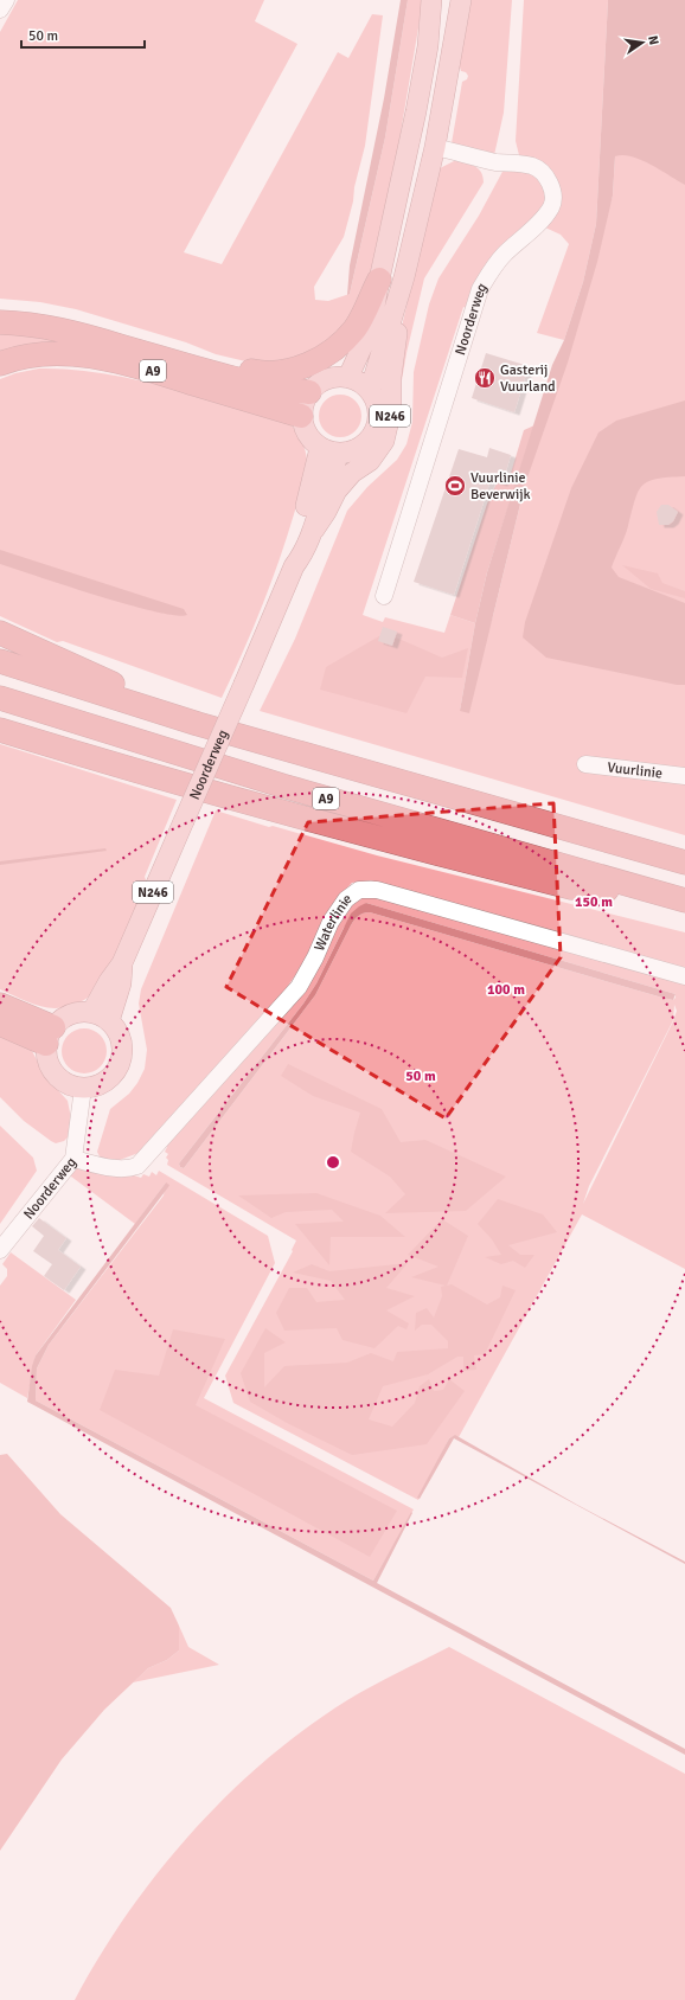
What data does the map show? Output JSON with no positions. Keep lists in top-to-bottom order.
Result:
{
  "streets": {
    "highway": ["A9"],
    "main road": ["Noorderweg", "N246"],
    "street": ["Vuurlinie", "Waterlinie"]
  },
  "crossings": [
    ["Noorderweg", "A9"],
    ["Noorderweg", "N246"],
    ["Noorderweg", "Waterlinie"],
    ["A9", "N246"]
  ],
  "places": {
    "restaurant": ["Gasterij Vuurland"],
    "sports": ["Vuurlinie Beverwijk"]
  },
  "scale_bar": "50 m",
  "north": "right",
  "rings": ["150 m", "100 m", "50 m"]
}
